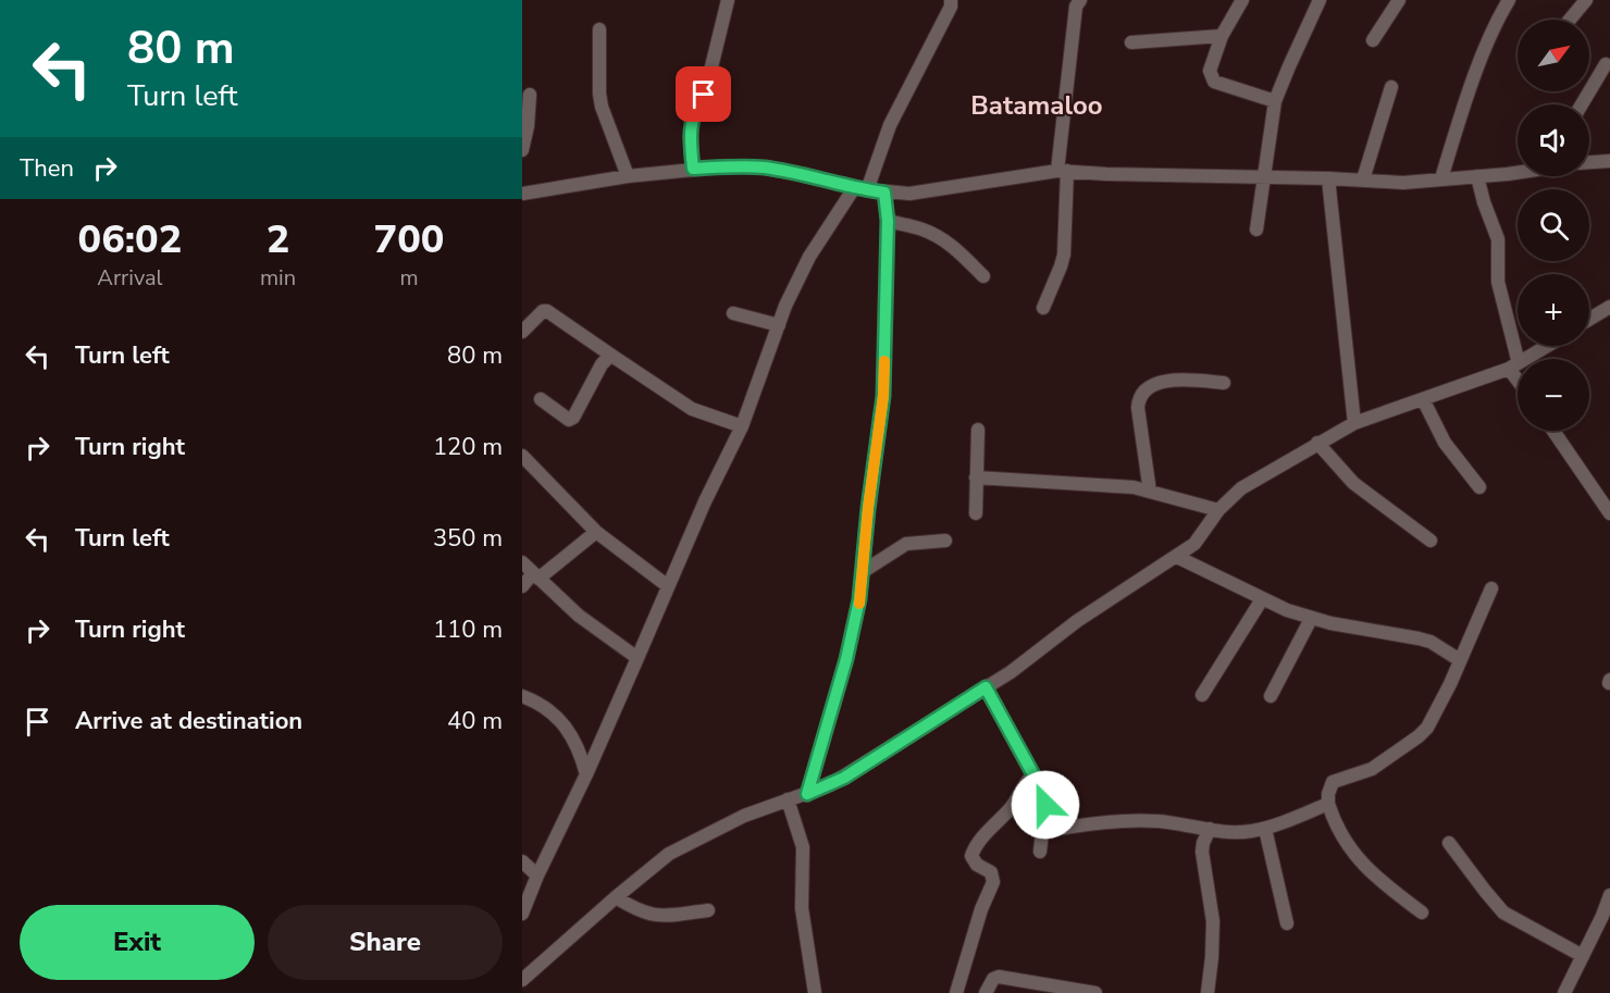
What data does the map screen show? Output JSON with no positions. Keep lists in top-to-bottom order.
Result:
{
  "districts": ["Batamaloo"],
  "north": "top right",
  "page": {
    "turn": ["80 m", "Turn left"],
    "map_buttons": ["+", "−"],
    "then": "Then",
    "eta": [
      "06:02",
      "Arrival",
      "2",
      "min",
      "700",
      "m"
    ],
    "list": [
      {
        "name": "Turn left",
        "value": "80 m"
      },
      {
        "name": "Turn right",
        "value": "120 m"
      },
      {
        "name": "Turn left",
        "value": "350 m"
      },
      {
        "name": "Turn right",
        "value": "110 m"
      },
      {
        "name": "Arrive at destination",
        "value": "40 m"
      }
    ],
    "buttons": ["Exit", "Share"]
  }
}
